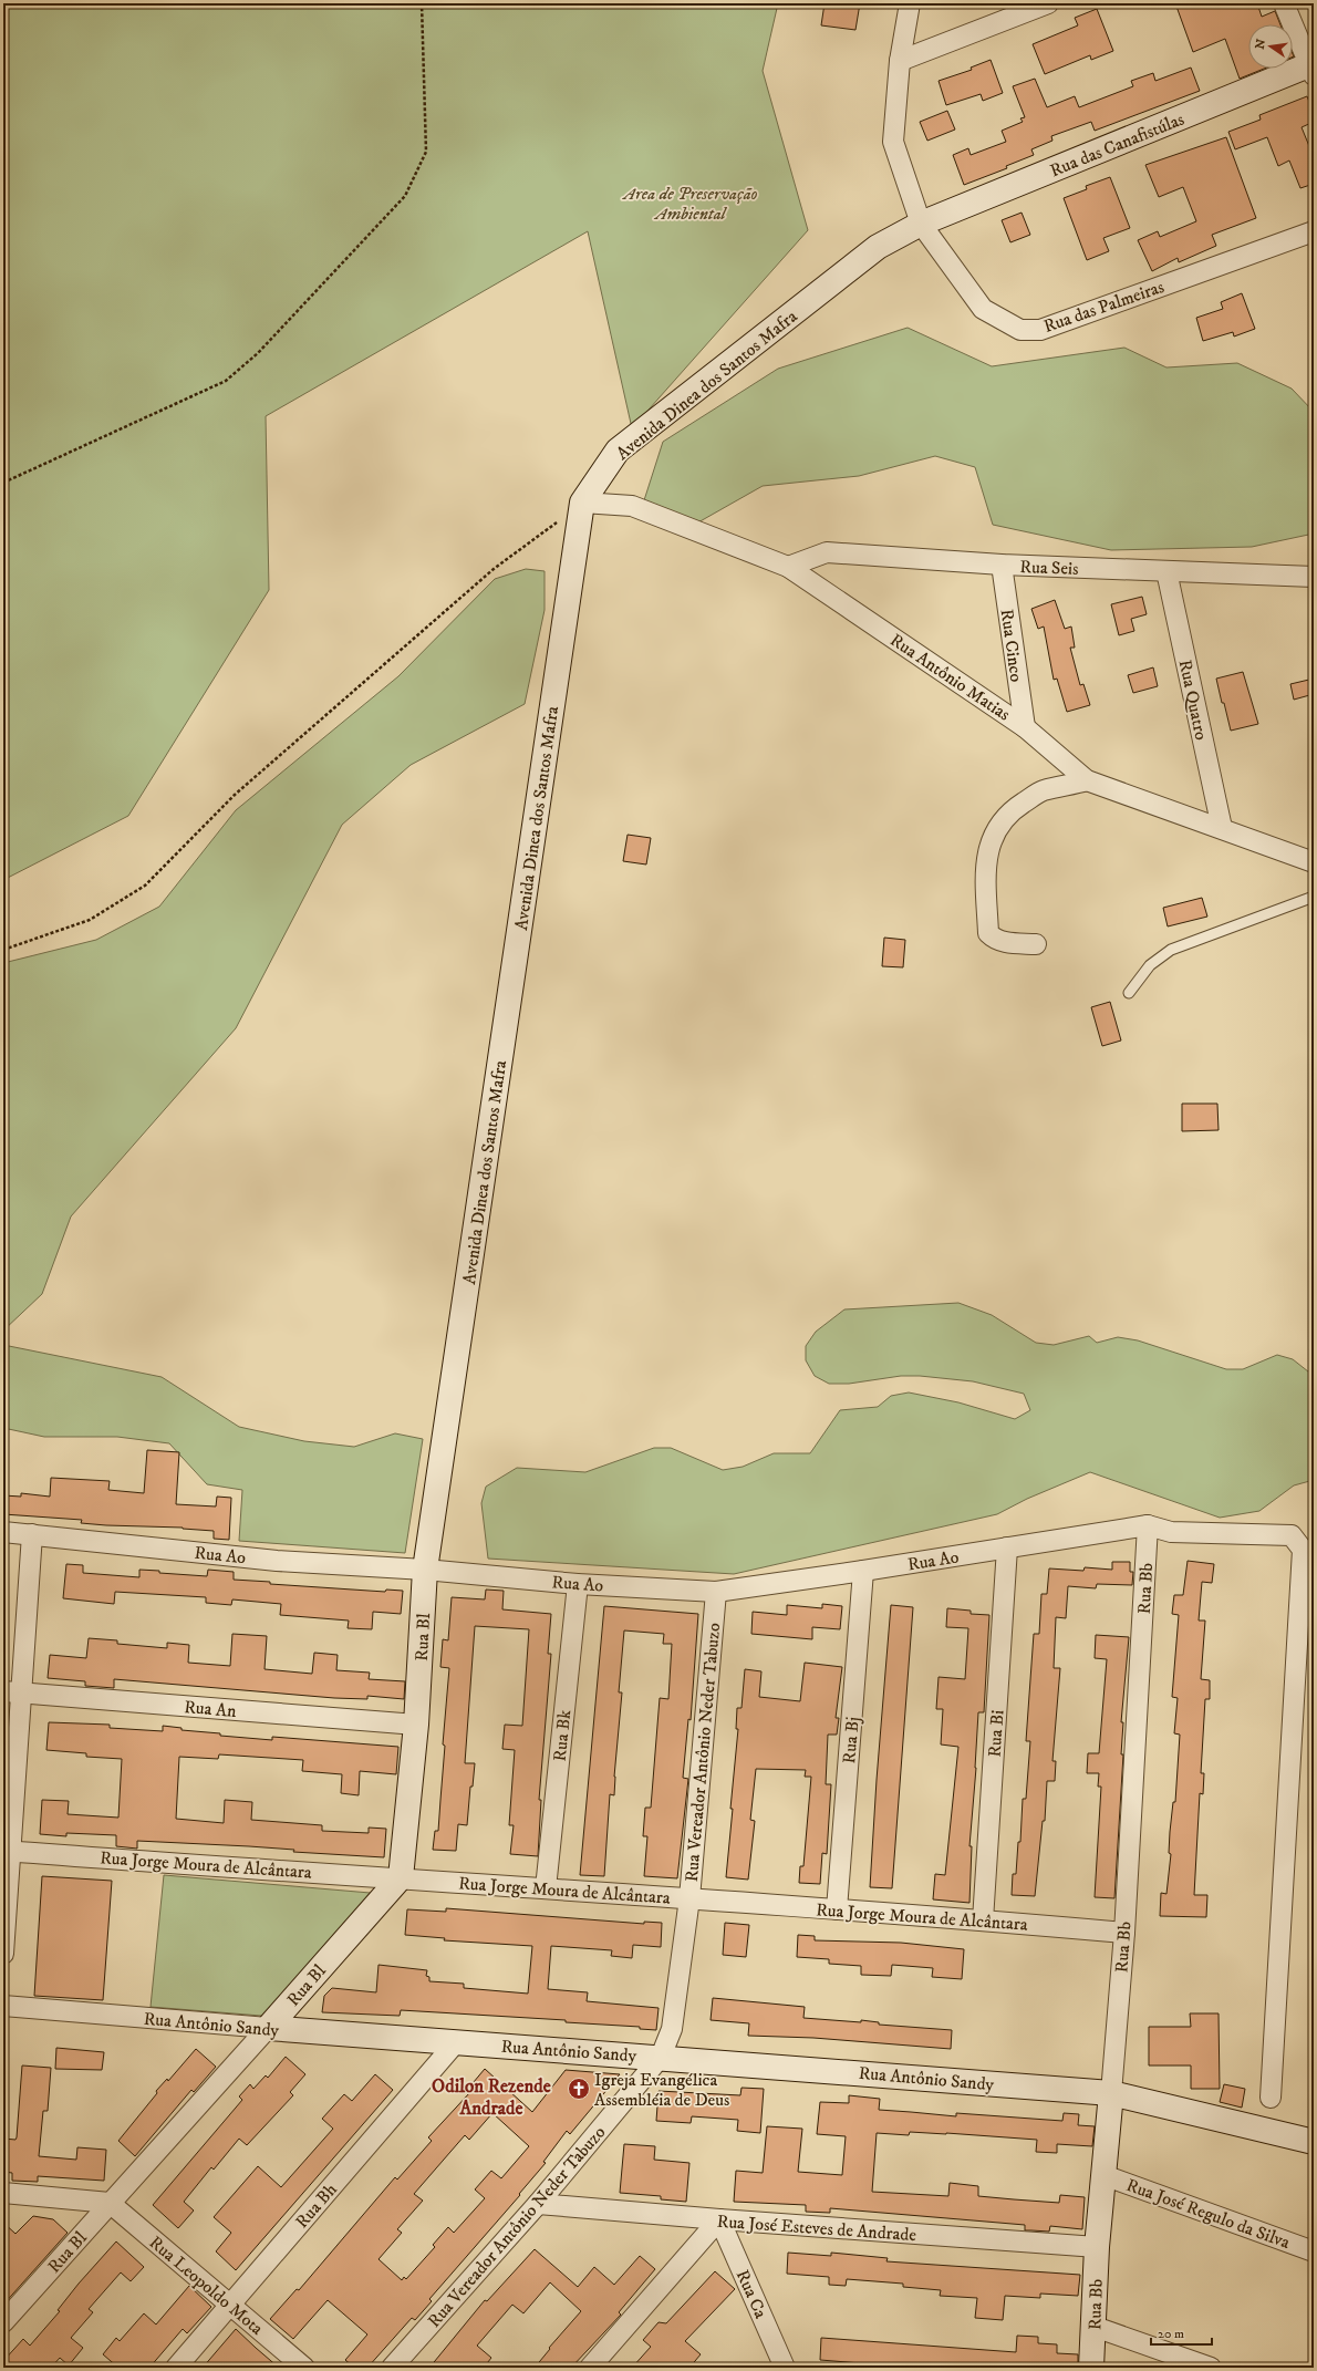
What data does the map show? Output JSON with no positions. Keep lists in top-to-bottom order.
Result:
{
  "streets": {
    "street": [
      "Rua das Canafistúlas",
      "Rua das Palmeiras",
      "Avenida Dinea dos Santos Mafra",
      "Rua Seis",
      "Rua Cinco",
      "Rua Antônio Matias",
      "Rua Quatro",
      "Rua Ao",
      "Rua Bb",
      "Rua Bl",
      "Rua An",
      "Rua Bi",
      "Rua Bk",
      "Rua Bj",
      "Rua Vereador Antônio Neder Tabuzo",
      "Rua Jorge Moura de Alcântara",
      "Rua Antônio Sandy",
      "Rua Bh",
      "Rua José Regulo da Silva",
      "Rua José Esteves de Andrade",
      "Rua Leopoldo Mota",
      "Rua Ca"
    ]
  },
  "crossings": [
    ["Rua das Canafistúlas", "Rua das Palmeiras"],
    ["Rua das Canafistúlas", "Avenida Dinea dos Santos Mafra"],
    ["Rua das Palmeiras", "Avenida Dinea dos Santos Mafra"],
    ["Avenida Dinea dos Santos Mafra", "Rua Antônio Matias"],
    ["Avenida Dinea dos Santos Mafra", "Rua Ao"],
    ["Avenida Dinea dos Santos Mafra", "Rua Bl"],
    ["Rua Seis", "Rua Cinco"],
    ["Rua Seis", "Rua Antônio Matias"],
    ["Rua Seis", "Rua Quatro"],
    ["Rua Cinco", "Rua Antônio Matias"],
    ["Rua Antônio Matias", "Rua Quatro"],
    ["Rua Ao", "Rua Bb"],
    ["Rua Ao", "Rua Bl"],
    ["Rua Ao", "Rua Bi"],
    ["Rua Ao", "Rua Bk"],
    ["Rua Ao", "Rua Bj"],
    ["Rua Ao", "Rua Vereador Antônio Neder Tabuzo"],
    ["Rua Bb", "Rua Jorge Moura de Alcântara"],
    ["Rua Bb", "Rua Antônio Sandy"],
    ["Rua Bb", "Rua José Regulo da Silva"],
    ["Rua Bb", "Rua José Esteves de Andrade"],
    ["Rua Bl", "Rua An"],
    ["Rua Bl", "Rua Jorge Moura de Alcântara"],
    ["Rua Bl", "Rua Antônio Sandy"],
    ["Rua Bl", "Rua Leopoldo Mota"],
    ["Rua Bi", "Rua Jorge Moura de Alcântara"],
    ["Rua Bk", "Rua Jorge Moura de Alcântara"],
    ["Rua Bj", "Rua Jorge Moura de Alcântara"],
    ["Rua Vereador Antônio Neder Tabuzo", "Rua Jorge Moura de Alcântara"],
    ["Rua Vereador Antônio Neder Tabuzo", "Rua Antônio Sandy"],
    ["Rua Vereador Antônio Neder Tabuzo", "Rua José Esteves de Andrade"],
    ["Rua Antônio Sandy", "Rua Bh"],
    ["Rua Bh", "Rua Leopoldo Mota"],
    ["Rua José Esteves de Andrade", "Rua Ca"]
  ],
  "districts": ["Odilon Rezende Andrade"],
  "parks": ["Area de Preservação Ambiental"],
  "places": {
    "church": ["Igreja Evangélica Assembléia de Deus"]
  },
  "scale_bar": "20 m",
  "north": "left"
}
